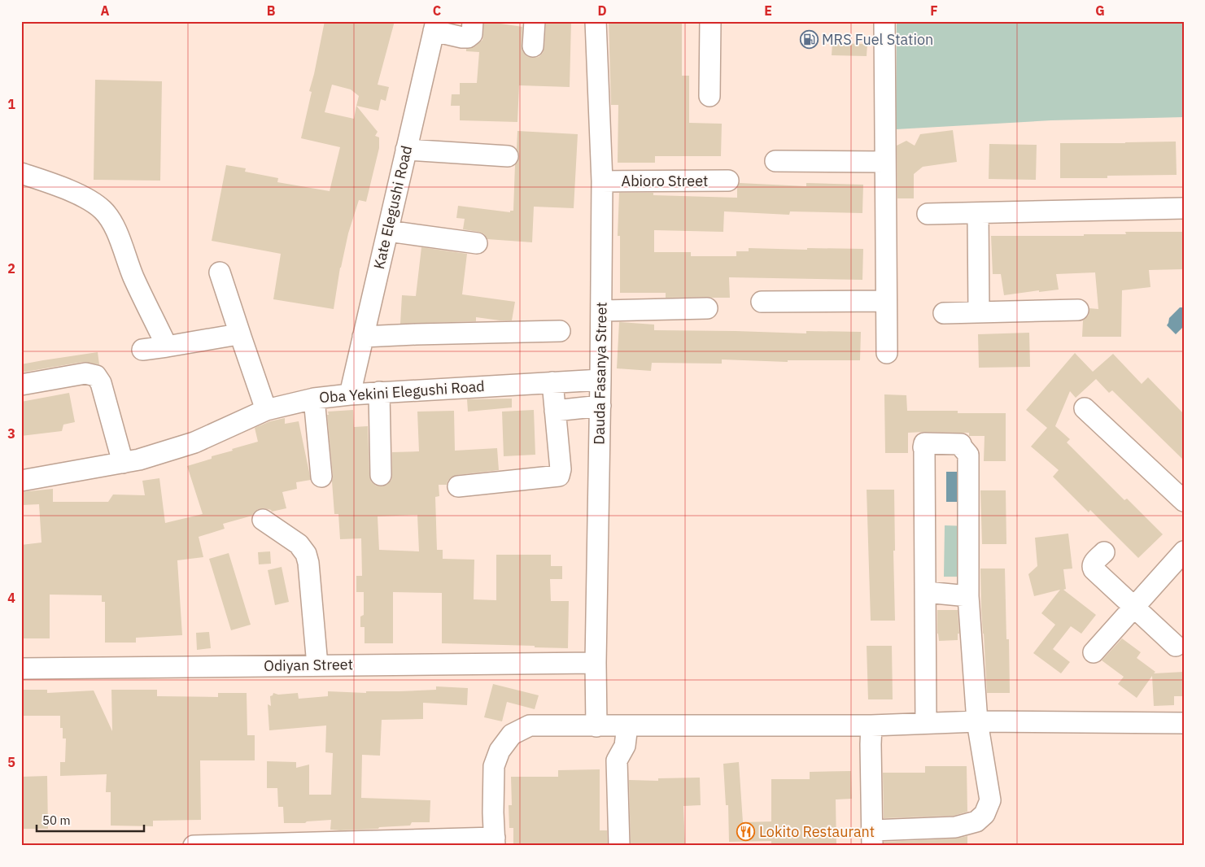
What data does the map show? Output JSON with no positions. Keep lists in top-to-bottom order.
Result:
{
  "streets": {
    "street": [
      "Abioro Street",
      "Kate Elegushi Road",
      "Dauda Fasanya Street",
      "Oba Yekini Elegushi Road",
      "Odiyan Street"
    ]
  },
  "crossings": [
    ["Abioro Street", "Dauda Fasanya Street"],
    ["Kate Elegushi Road", "Oba Yekini Elegushi Road"],
    ["Dauda Fasanya Street", "Oba Yekini Elegushi Road"],
    ["Dauda Fasanya Street", "Odiyan Street"]
  ],
  "places": {
    "fuel station": ["MRS Fuel Station"],
    "restaurant": ["Lokito Restaurant"]
  },
  "scale_bar": "50 m",
  "grid": {
    "columns": [
      "A",
      "B",
      "C",
      "D",
      "E",
      "F",
      "G"
    ],
    "rows": [
      "1",
      "2",
      "3",
      "4",
      "5"
    ]
  }
}
